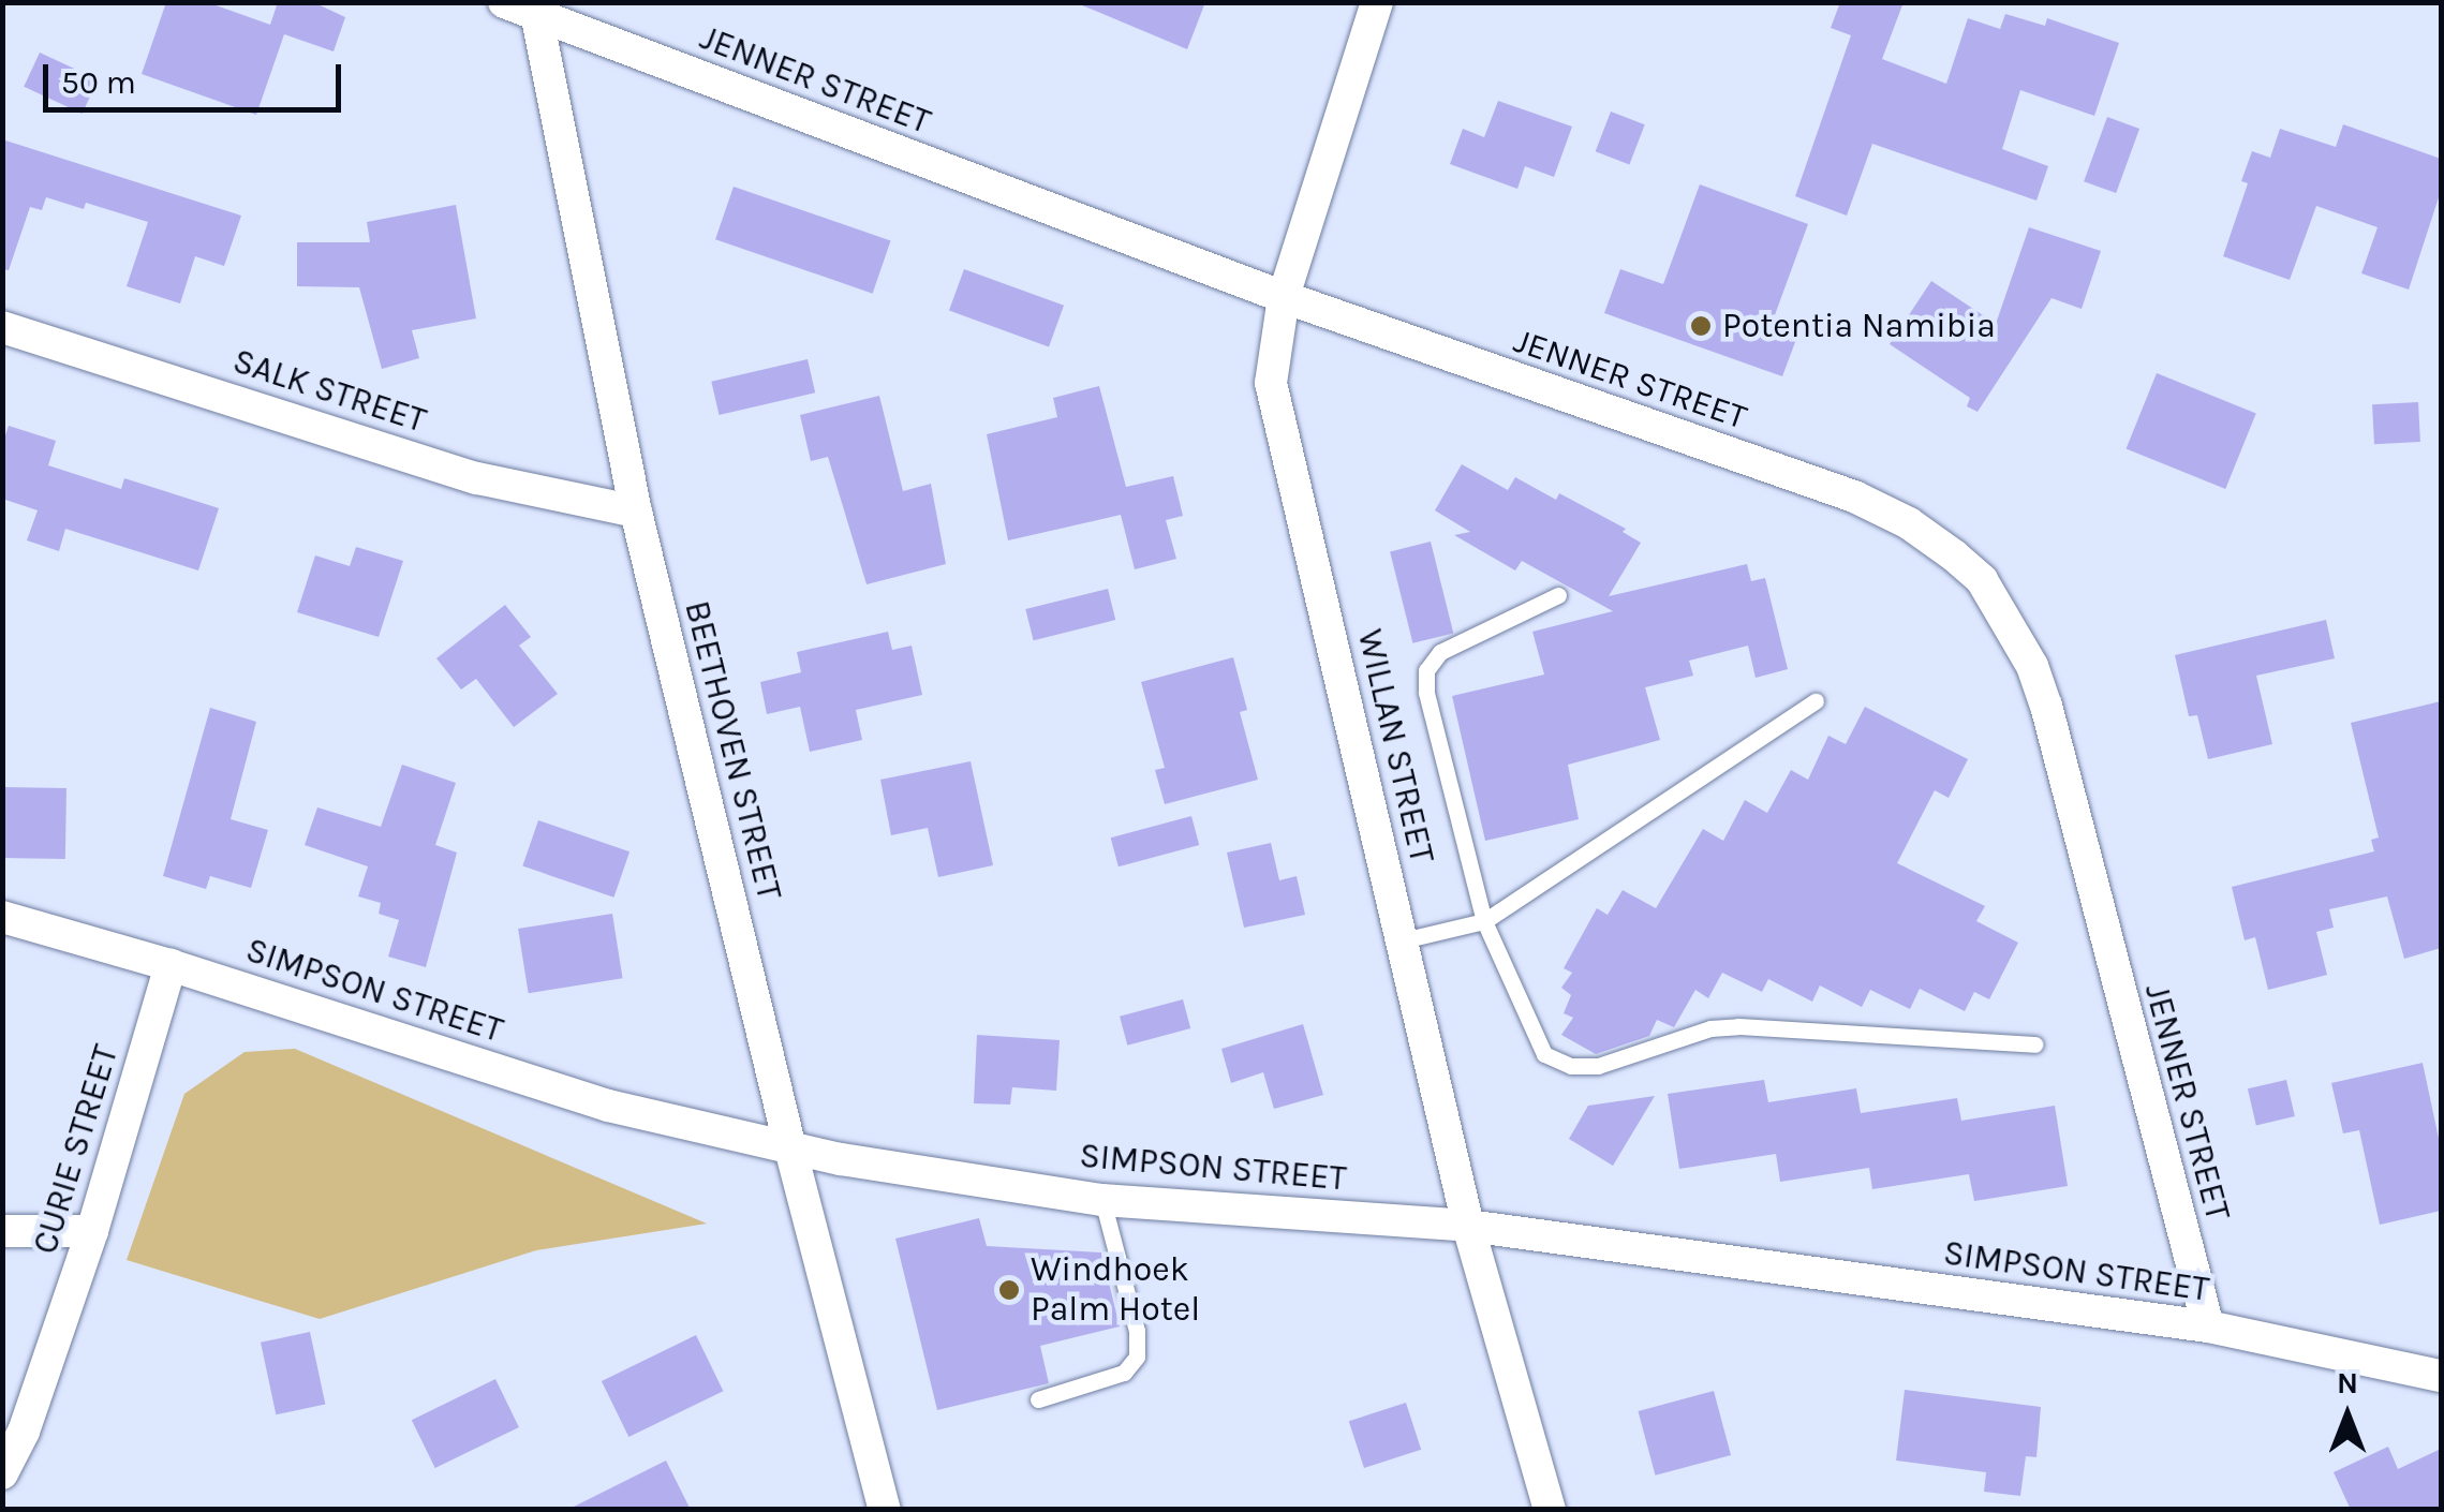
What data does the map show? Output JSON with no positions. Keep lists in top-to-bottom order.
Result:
{
  "streets": {
    "street": [
      "JENNER STREET",
      "SALK STREET",
      "WILLAN STREET",
      "BEETHOVEN STREET",
      "SIMPSON STREET",
      "CURIE STREET"
    ]
  },
  "crossings": [
    ["JENNER STREET", "WILLAN STREET"],
    ["JENNER STREET", "BEETHOVEN STREET"],
    ["JENNER STREET", "SIMPSON STREET"],
    ["SALK STREET", "BEETHOVEN STREET"],
    ["WILLAN STREET", "SIMPSON STREET"],
    ["BEETHOVEN STREET", "SIMPSON STREET"],
    ["SIMPSON STREET", "CURIE STREET"]
  ],
  "places": ["Potentia Namibia", "Windhoek Palm Hotel"],
  "scale_bar": "50 m",
  "north": "top"
}
